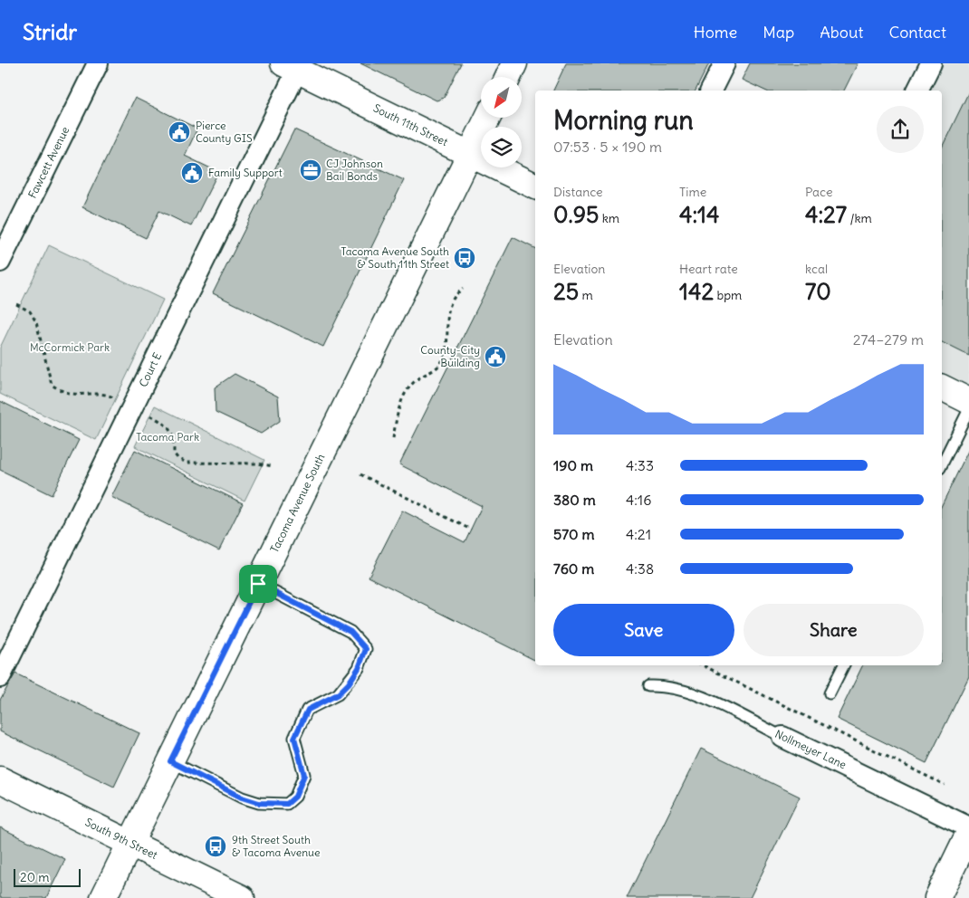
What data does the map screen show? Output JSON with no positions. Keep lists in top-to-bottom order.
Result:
{
  "streets": {
    "main road": ["South 11th Street", "Tacoma Avenue South", "South 9th Street"],
    "street": ["Fawcett Avenue", "Court E", "Nollmeyer Lane"]
  },
  "crossings": [
    ["South 11th Street", "Court E"],
    ["South 11th Street", "Tacoma Avenue South"],
    ["Tacoma Avenue South", "South 9th Street"]
  ],
  "parks": ["McCormick Park", "Tacoma Park"],
  "places": {
    "public building": ["Pierce County GIS", "Family Support", "County-City Building"],
    "office": ["CJ Johnson Bail Bonds"],
    "bus stop": ["Tacoma Avenue South & South 11th Street", "9th Street South & Tacoma Avenue"]
  },
  "scale_bar": "20 m",
  "north": "bottom left",
  "page": {
    "header": "Stridr",
    "nav": [
      "Home",
      "Map",
      "About",
      "Contact"
    ],
    "heading": ["Morning run", "07:53 · 5 × 190 m"],
    "stats": [
      ["Distance", "0.95 km"],
      ["Time", "4:14"],
      ["Pace", "4:27 /km"],
      ["Elevation", "25 m"],
      ["Heart rate", "142 bpm"],
      ["kcal", "70"]
    ],
    "chart": ["Elevation", "274–279 m"],
    "list": [
      {
        "name": "190 m",
        "note": "4:33"
      },
      {
        "name": "380 m",
        "note": "4:16"
      },
      {
        "name": "570 m",
        "note": "4:21"
      },
      {
        "name": "760 m",
        "note": "4:38"
      }
    ],
    "buttons": ["Save", "Share"],
    "scale": "20 m"
  }
}
